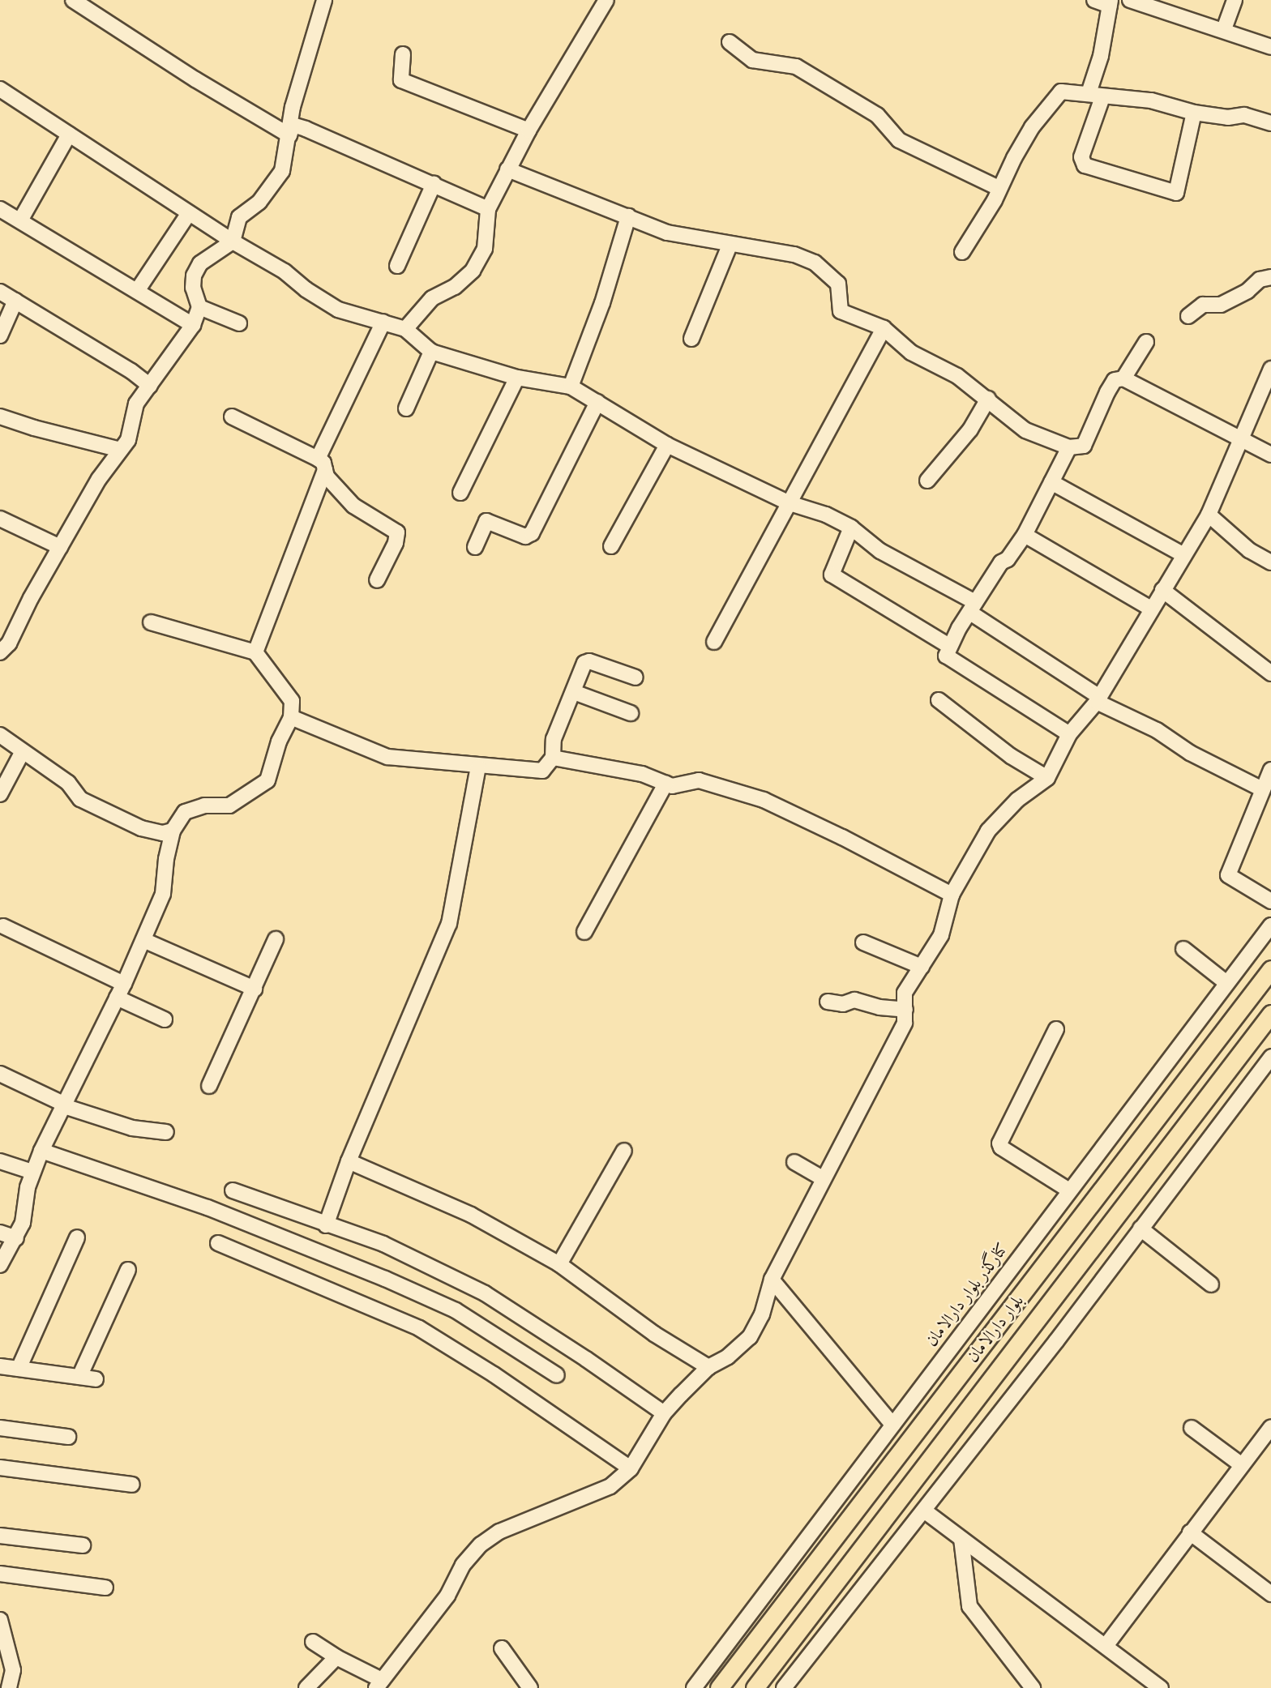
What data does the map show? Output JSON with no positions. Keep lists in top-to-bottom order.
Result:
{
  "streets": {
    "main road": ["بلوار دارالامان"],
    "street": ["کنارگذر بلوار دارالامان"]
  }
}
